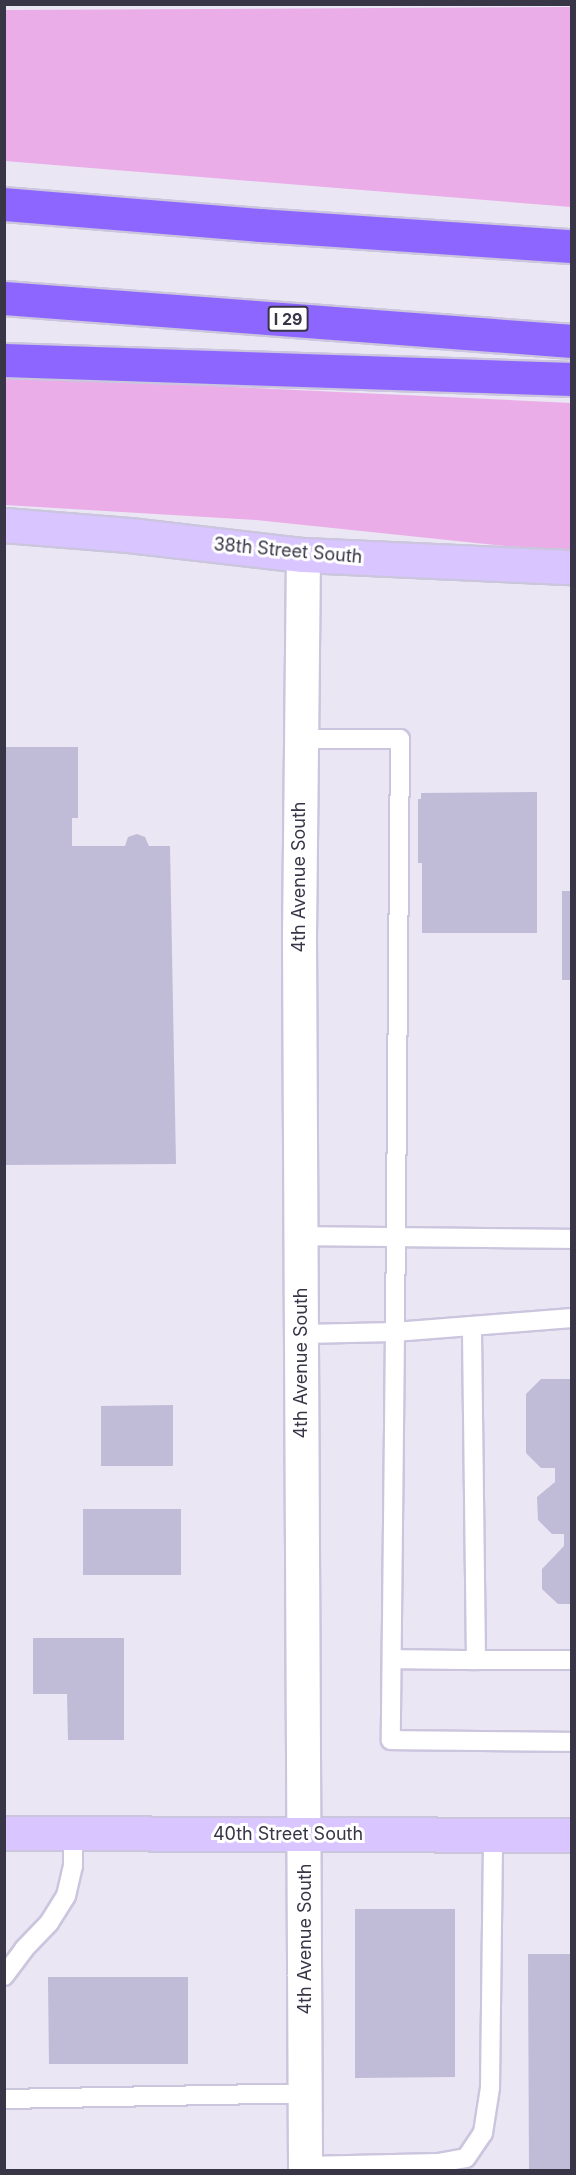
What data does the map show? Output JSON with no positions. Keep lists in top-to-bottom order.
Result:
{
  "streets": {
    "highway": ["I 29"],
    "street": ["38th Street South", "4th Avenue South", "40th Street South"]
  },
  "crossings": [
    ["38th Street South", "4th Avenue South"],
    ["4th Avenue South", "40th Street South"]
  ]
}
